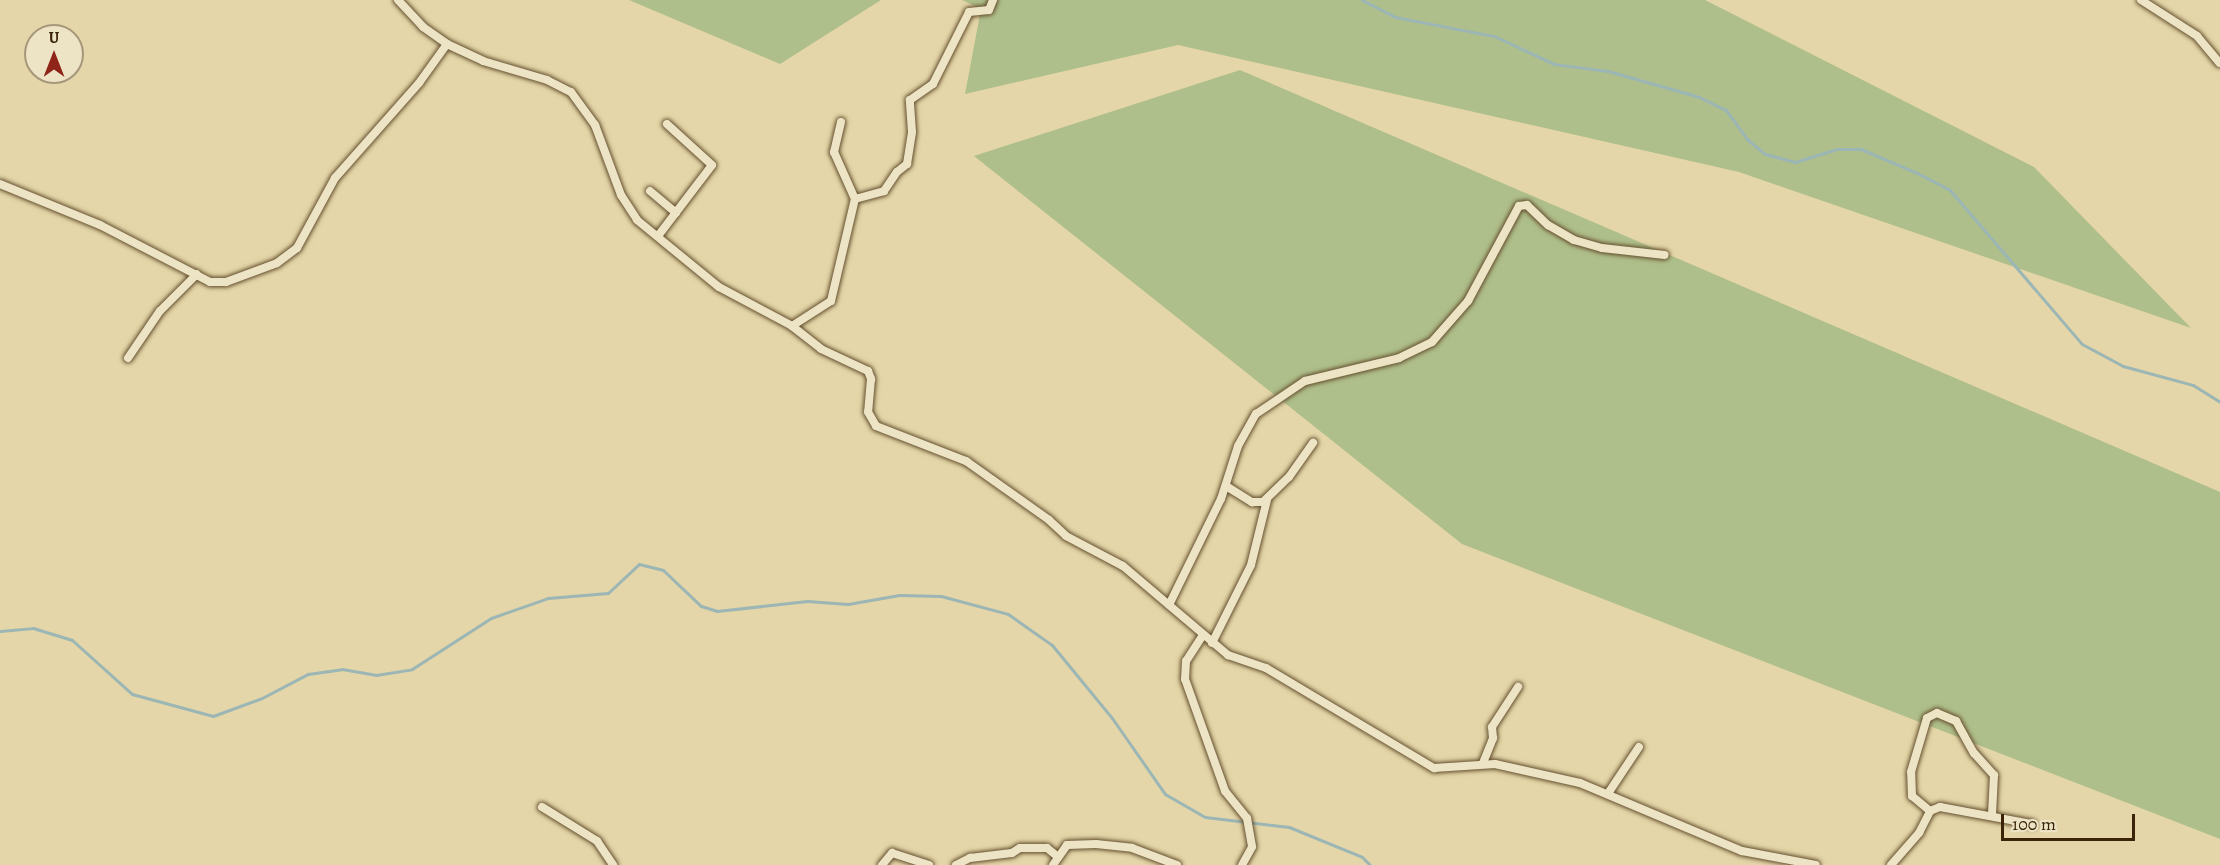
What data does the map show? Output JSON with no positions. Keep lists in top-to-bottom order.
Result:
{
  "scale_bar": "100 m",
  "north": "top"
}
